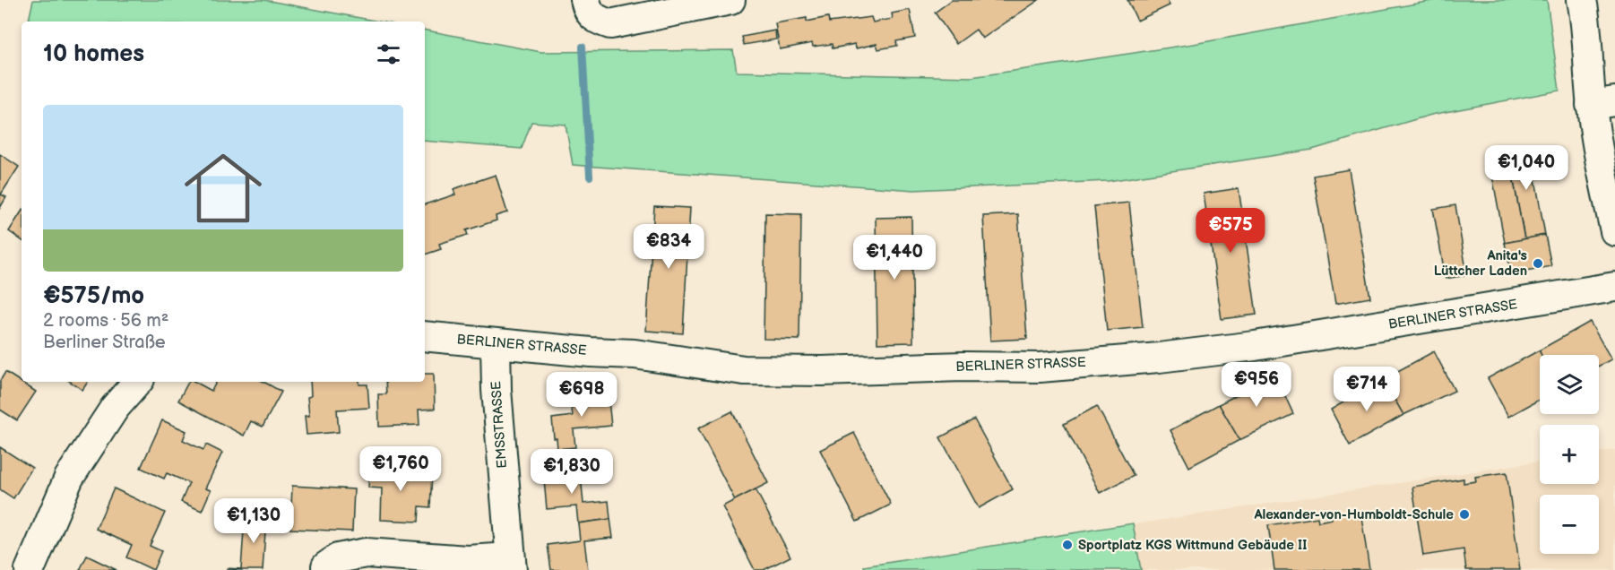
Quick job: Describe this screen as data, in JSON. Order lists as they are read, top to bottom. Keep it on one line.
{"streets":{"street":["BERLINER STRASSE","EMSSTRASSE"]},"crossings":[["BERLINER STRASSE","EMSSTRASSE"]],"places":["Anita's Lüttcher Laden","Alexander-von-Humboldt-Schule","Sportplatz KGS Wittmund Gebäude II"],"page":{"heading":"10 homes","list":[{"name":"€575/mo","note":"2 rooms · 56 m² · Berliner Straße"}],"price":["€1,040","€575","€834","€1,440","€956","€714","€698","€1,760","€1,830","€1,130"],"map_buttons":["+","−"]}}
